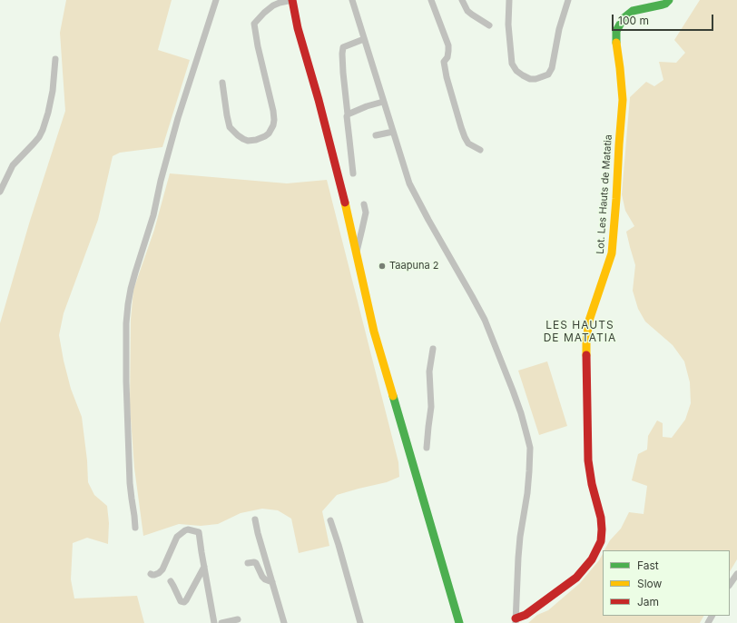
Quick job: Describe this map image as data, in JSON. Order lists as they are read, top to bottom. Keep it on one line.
{"streets":{"street":["Lot. Les Hauts de Matatia"]},"districts":["LES HAUTS DE MATATIA"],"places":["Taapuna 2"],"legend":["Fast","Slow","Jam"],"scale_bar":"100 m"}
